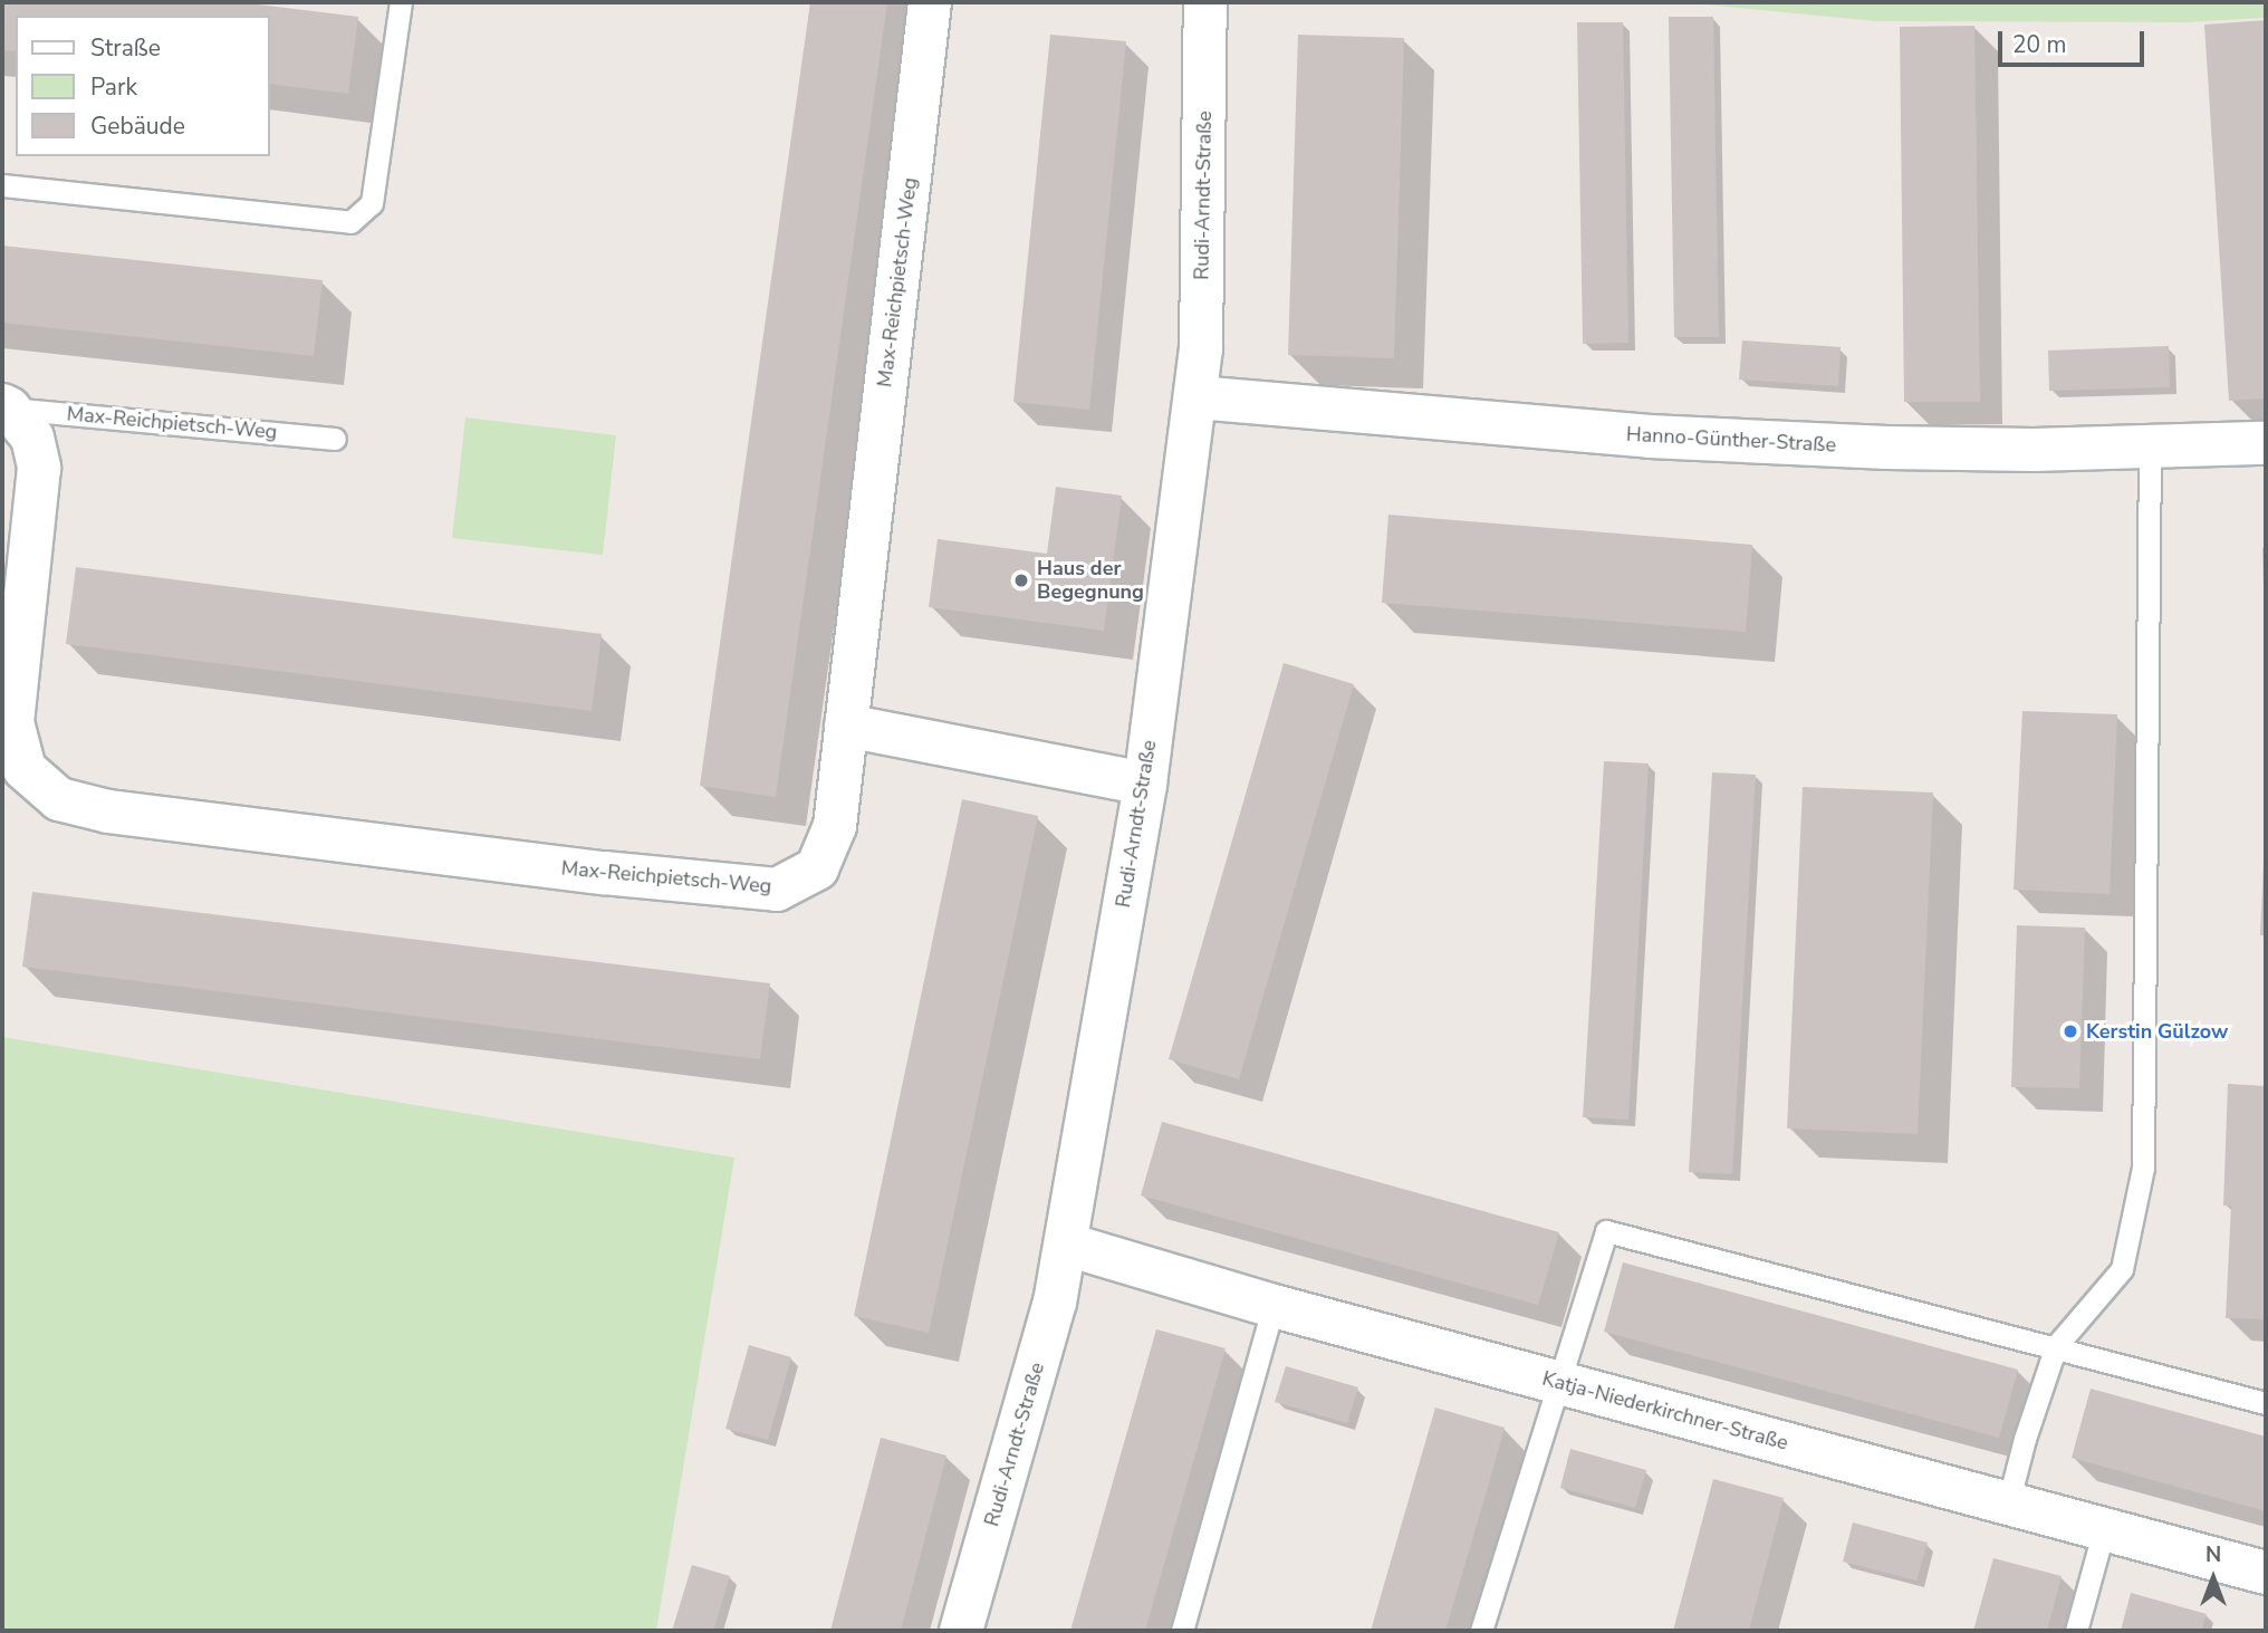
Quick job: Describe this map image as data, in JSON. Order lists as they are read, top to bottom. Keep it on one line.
{"streets":{"street":["Rudi-Arndt-Straße","Max-Reichpietsch-Weg","Hanno-Günther-Straße","Katja-Niederkirchner-Straße"]},"crossings":[["Rudi-Arndt-Straße","Hanno-Günther-Straße"],["Rudi-Arndt-Straße","Katja-Niederkirchner-Straße"]],"places":["Haus der Begegnung","Kerstin Gülzow"],"legend":["Straße","Park","Gebäude"],"scale_bar":"20 m","north":"top"}
